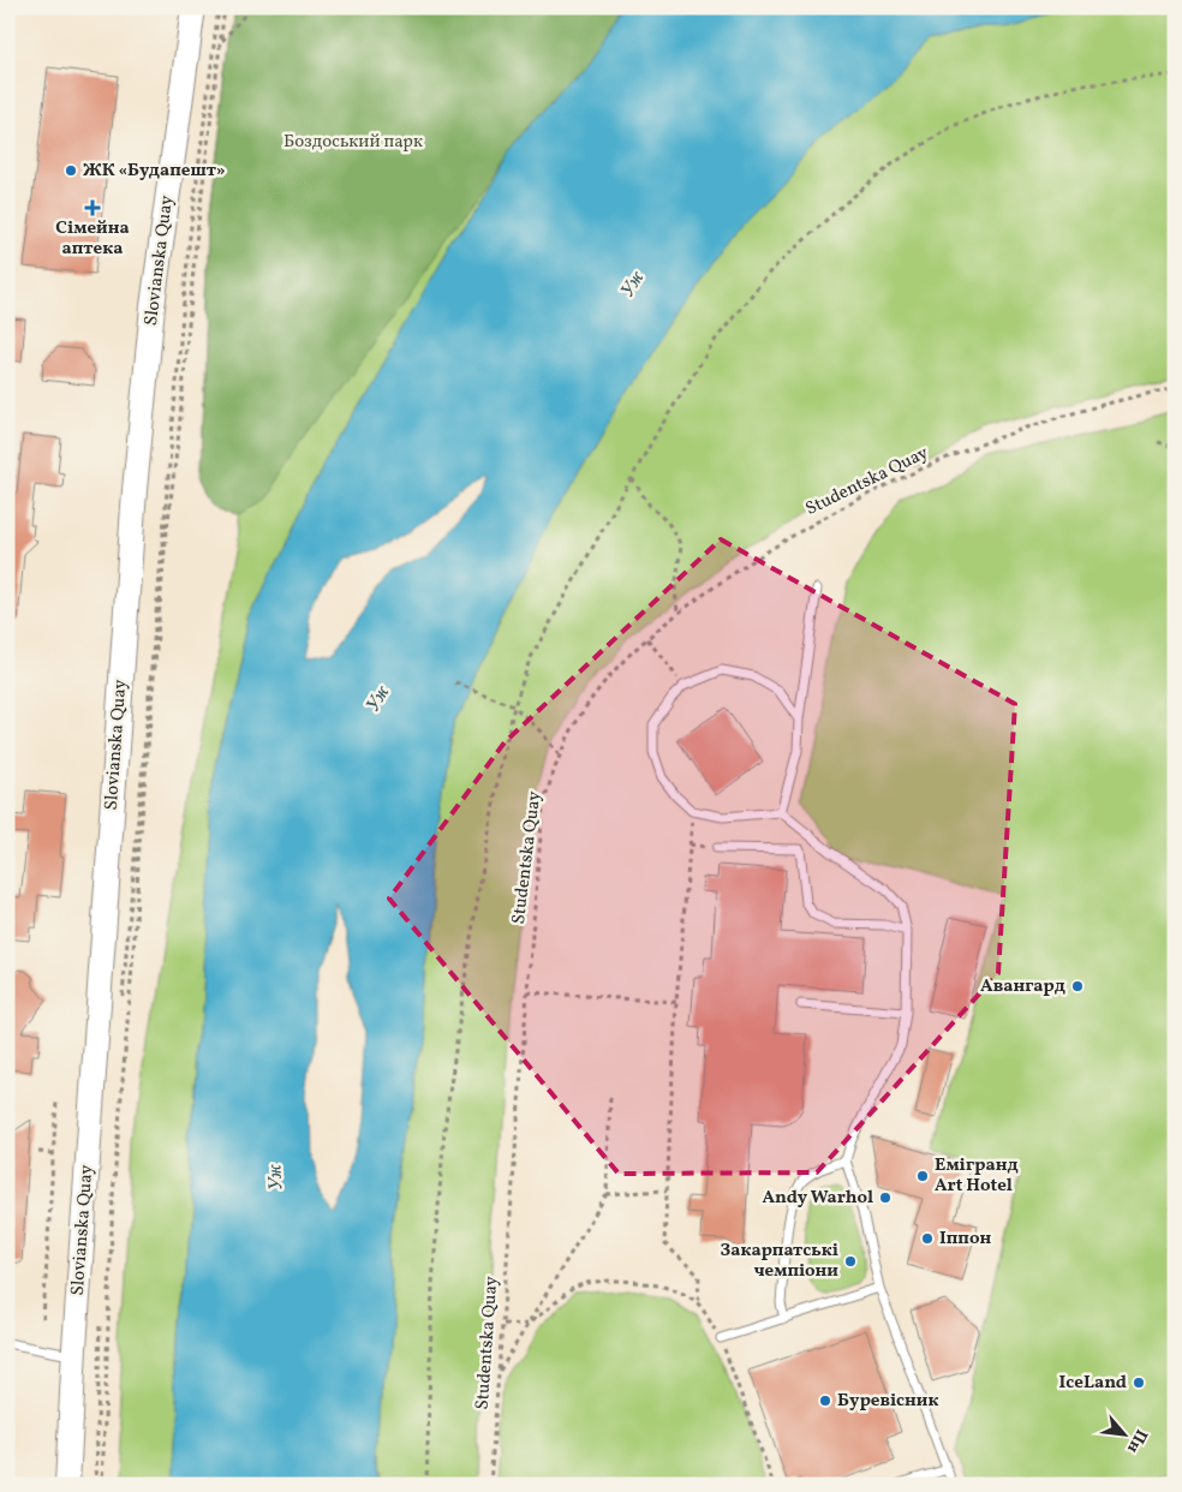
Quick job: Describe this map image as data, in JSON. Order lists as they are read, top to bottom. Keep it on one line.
{"streets":{"street":["Slovianska Quay"],"path":["Studentska Quay"]},"water":["Уж"],"parks":["Боздоський парк"],"places":{"other":["ЖК «Будапешт»","Авангард","Емігранд Art Hotel","Andy Warhol","Іппон","Закарпатські чемпіони","IceLand","Буревісник"],"health":["Сімейна аптека"]},"north":"bottom right"}
